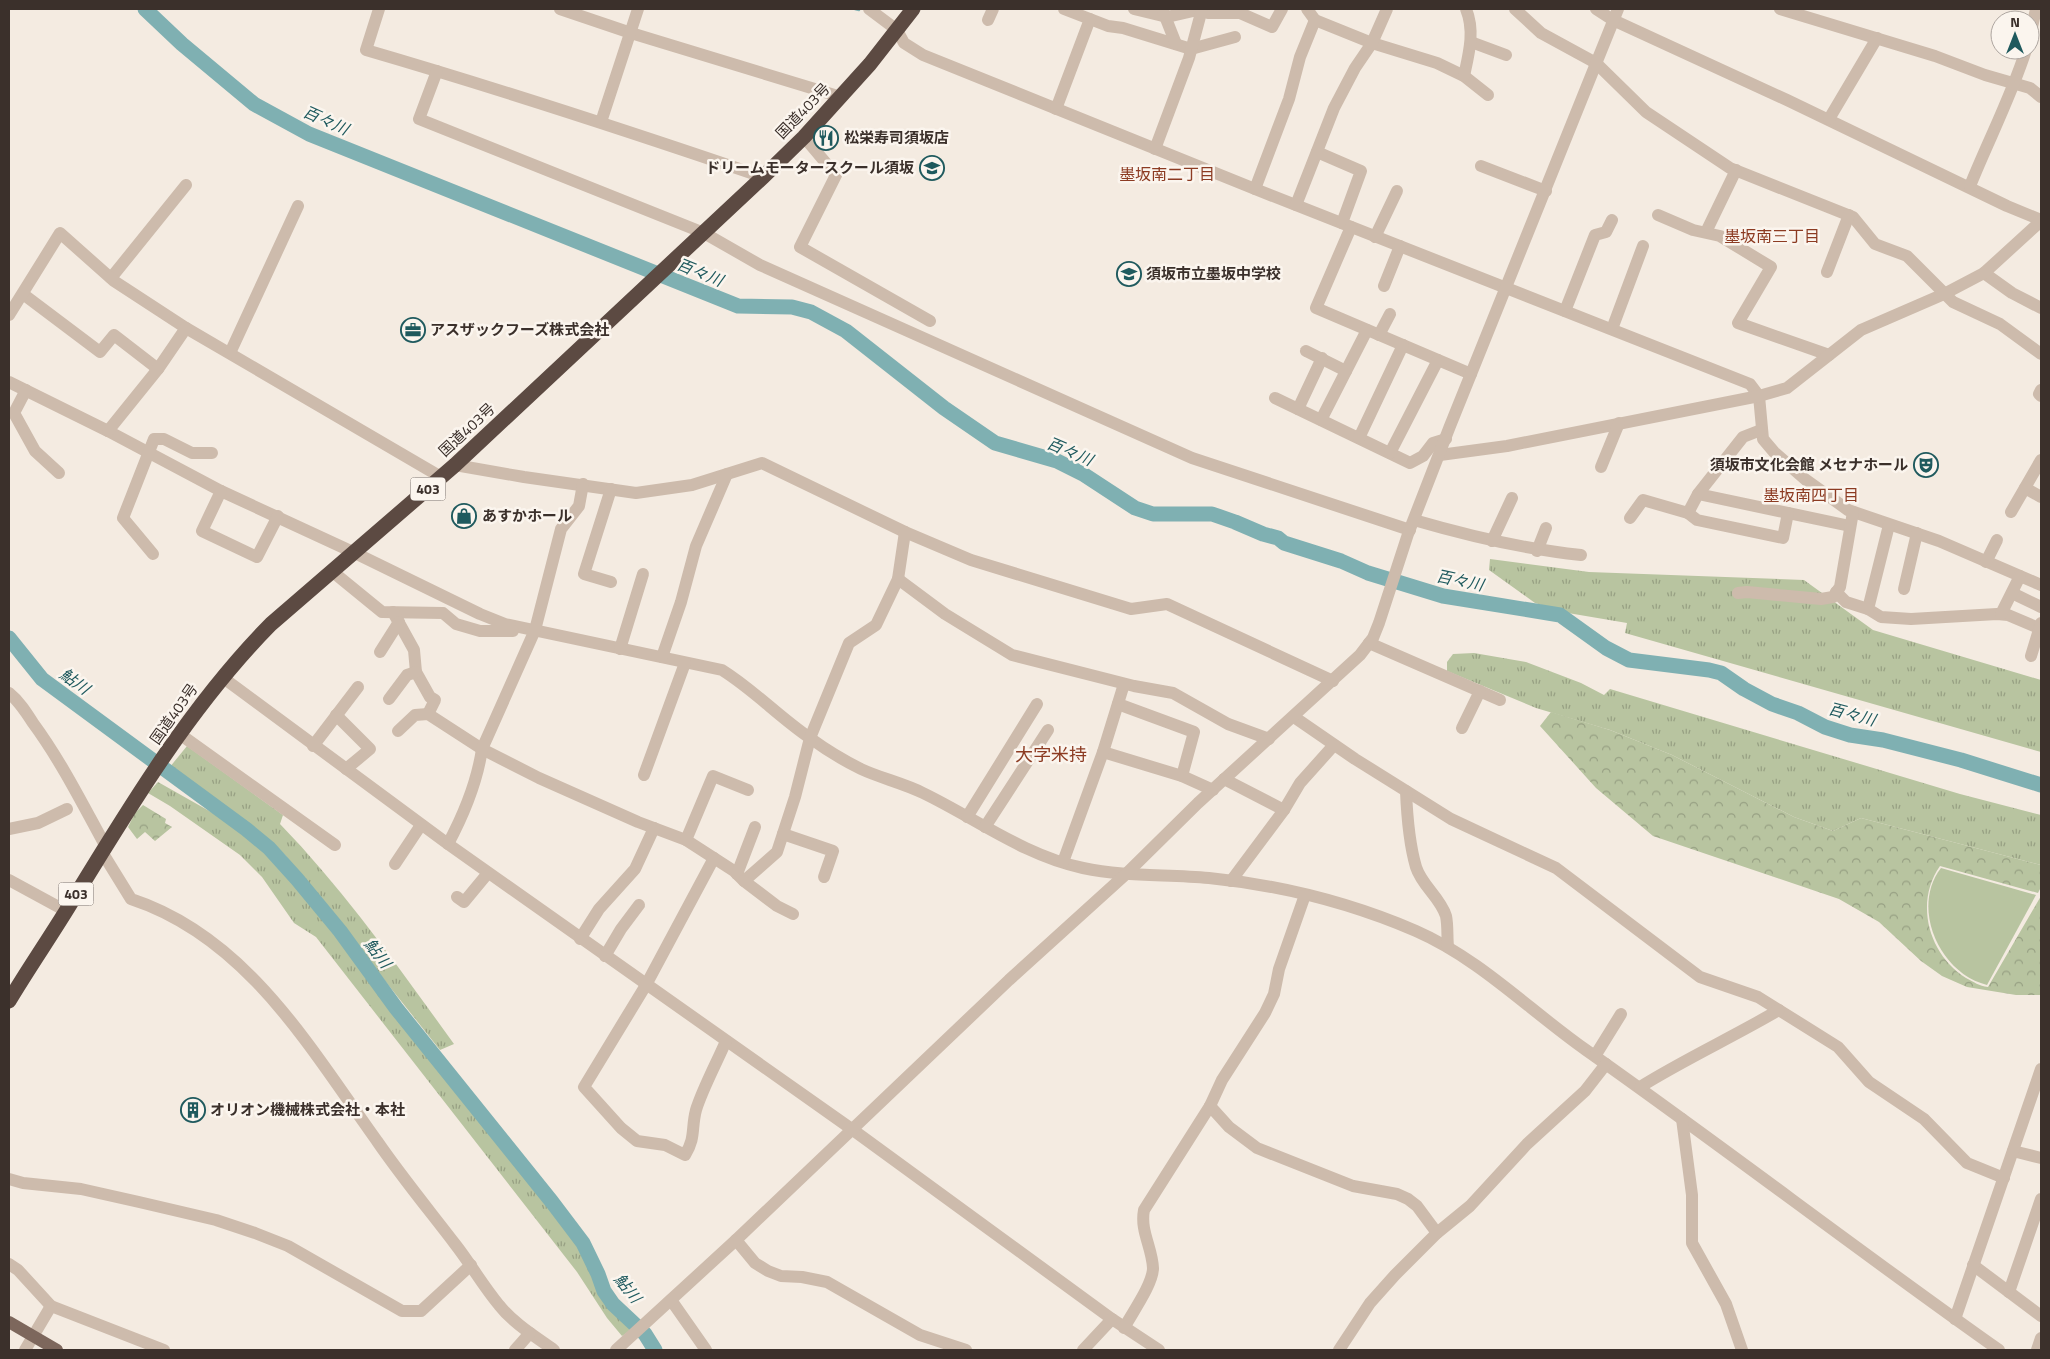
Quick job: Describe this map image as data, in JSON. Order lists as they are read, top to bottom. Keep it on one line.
{"streets":{"highway":["国道403号","403"]},"districts":["墨坂南二丁目","墨坂南三丁目","墨坂南四丁目","大字米持"],"water":["百々川","鮎川"],"places":{"restaurant":["松栄寿司須坂店"],"school or university":["ドリームモータースクール須坂","須坂市立墨坂中学校"],"office":["アスザックフーズ株式会社"],"theatre":["須坂市文化会館 メセナホール"],"shop":["あすかホール"],"building":["オリオン機械株式会社・本社"]},"north":"top"}
